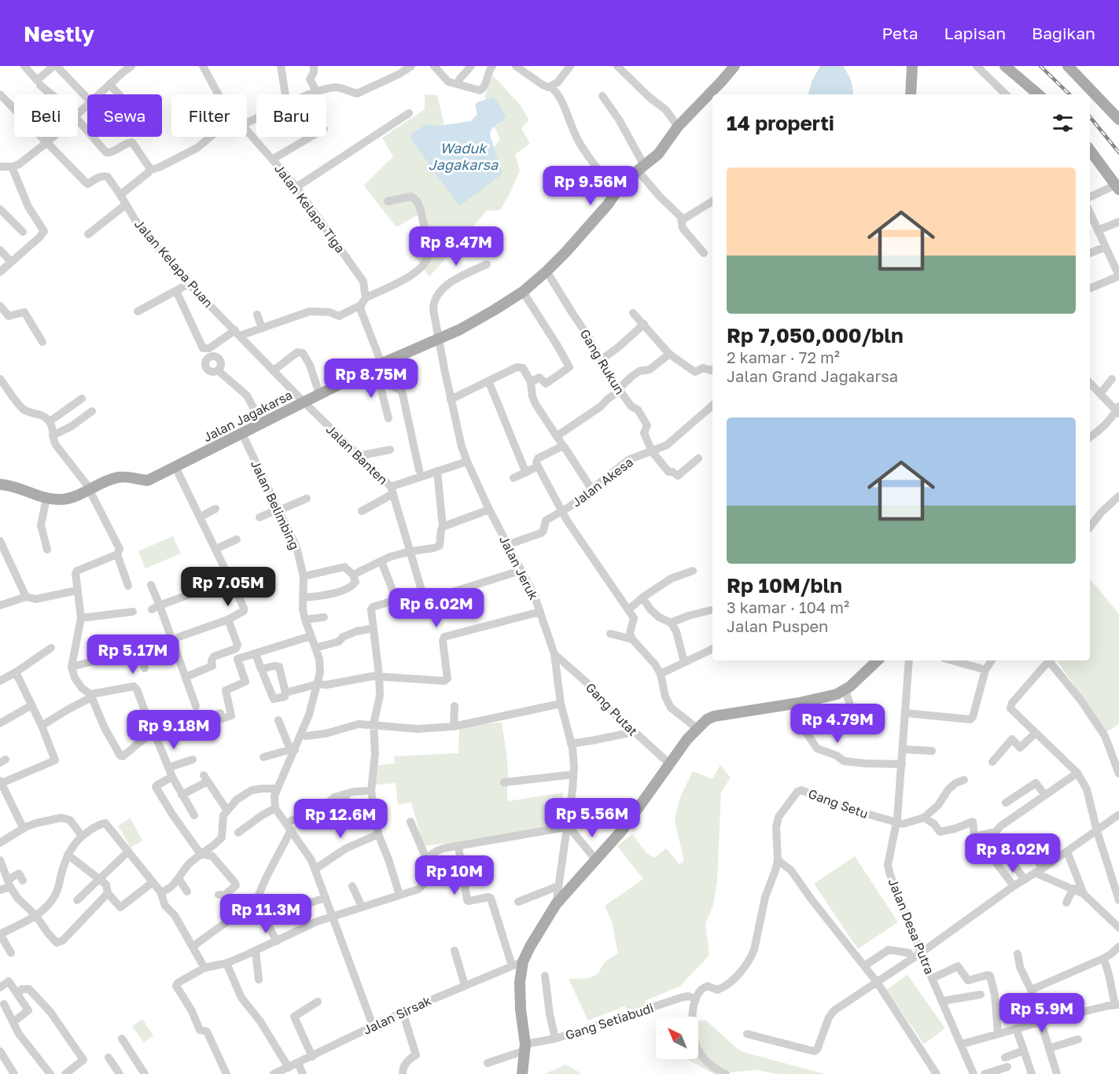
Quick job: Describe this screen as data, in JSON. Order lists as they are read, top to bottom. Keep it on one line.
{"streets":{"main road":["Jalan Jagakarsa"],"street":["Jalan Kelapa Tiga","Jalan Kelapa Puan","Gang Rukun","Jalan Banten","Jalan Akesa","Jalan Belimbing","Jalan Jeruk","Gang Putat","Gang Setu","Jalan Desa Putra","Jalan Sirsak","Gang Setiabudi"]},"crossings":[["Jalan Kelapa Tiga","Jalan Jagakarsa"],["Jalan Kelapa Puan","Jalan Jagakarsa"],["Jalan Kelapa Puan","Jalan Banten"],["Gang Rukun","Jalan Jagakarsa"],["Gang Rukun","Jalan Akesa"],["Jalan Jagakarsa","Jalan Banten"],["Jalan Jagakarsa","Jalan Belimbing"],["Jalan Jagakarsa","Jalan Jeruk"],["Jalan Jeruk","Gang Putat"],["Gang Setu","Jalan Desa Putra"]],"water":["Waduk Jagakarsa"],"north":"top left","page":{"header":"Nestly","nav":["Peta","Lapisan","Bagikan"],"chip":["Beli","Sewa","Filter","Baru"],"heading":"14 properti","list":[{"name":"Rp 7,050,000/bln","note":"2 kamar · 72 m² · Jalan Grand Jagakarsa"},{"name":"Rp 10M/bln","note":"3 kamar · 104 m² · Jalan Puspen"}],"price":["Rp 9.56M","Rp 8.47M","Rp 8.75M","Rp 7.05M","Rp 6.02M","Rp 5.17M","Rp 4.79M","Rp 9.18M","Rp 5.56M","Rp 12.6M","Rp 8.02M","Rp 10M","Rp 11.3M","Rp 5.9M"]}}
